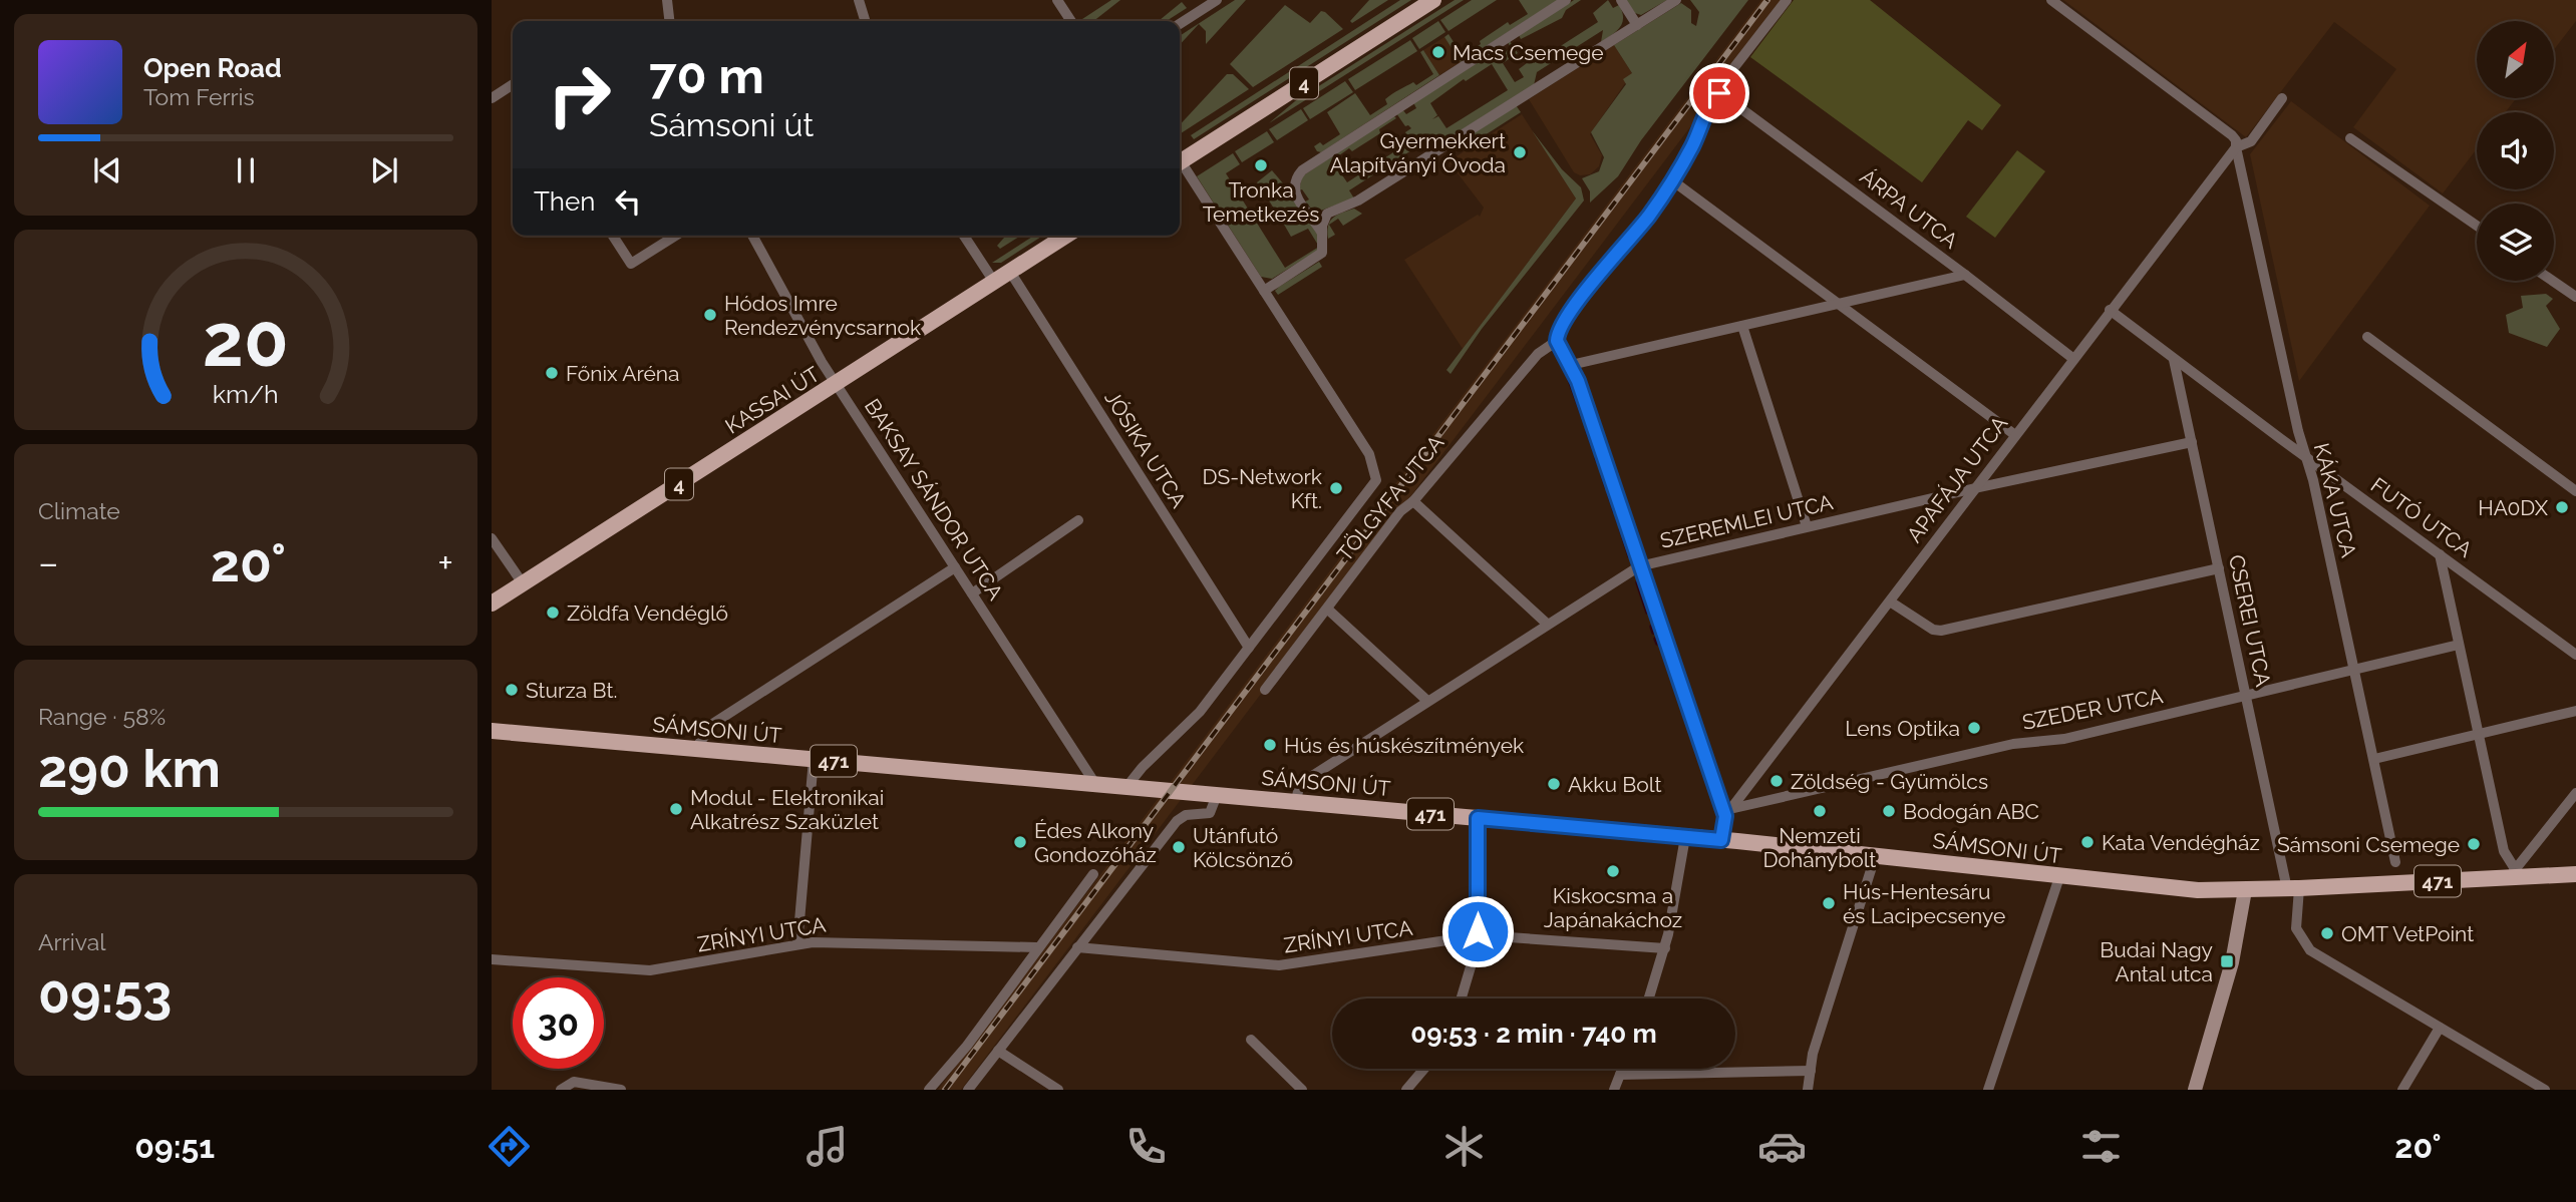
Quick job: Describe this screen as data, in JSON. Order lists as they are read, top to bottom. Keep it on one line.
{"streets":{"main road":["4","KASSAI ÚT","SÁMSONI ÚT","471"],"street":["ÁRPA UTCA","JÓSIKA UTCA","APAFÁJA UTCA","TÖLGYFA UTCA","BAKSAY SÁNDOR UTCA","KÁKA UTCA","FUTÓ UTCA","SZEREMLEI UTCA","CSEREI UTCA","SZEDER UTCA","ZRÍNYI UTCA"]},"crossings":[["ÁRPA UTCA","APAFÁJA UTCA"],["ÁRPA UTCA","TÖLGYFA UTCA"],["KASSAI ÚT","JÓSIKA UTCA"],["KASSAI ÚT","BAKSAY SÁNDOR UTCA"],["APAFÁJA UTCA","KÁKA UTCA"],["APAFÁJA UTCA","FUTÓ UTCA"],["APAFÁJA UTCA","SZEREMLEI UTCA"],["APAFÁJA UTCA","SZEDER UTCA"],["BAKSAY SÁNDOR UTCA","SÁMSONI ÚT"],["KÁKA UTCA","FUTÓ UTCA"],["KÁKA UTCA","SZEDER UTCA"],["FUTÓ UTCA","CSEREI UTCA"],["SZEREMLEI UTCA","CSEREI UTCA"],["SZEREMLEI UTCA","SÁMSONI ÚT"],["CSEREI UTCA","SZEDER UTCA"],["CSEREI UTCA","SÁMSONI ÚT"]],"places":{"other":["Macs Csemege","Gyermekkert Alapítványi Óvoda","Tronka Temetkezés","Hódos Imre Rendezvénycsarnok","Főnix Aréna","DS-Network Kft.","HA0DX","Zöldfa Vendéglő","Sturza Bt.","Lens Optika","Hús és húskészítmények","Zöldség - Gyümölcs","Akku Bolt","Modul - Elektronikai Alkatrész Szaküzlet","Nemzeti Dohánybolt","Bodogán ABC","Édes Alkony Gondozóház","Kata Vendégház","Sámsoni Csemege","Utánfutó Kölcsönző","Kiskocsma a Japánakáchoz","Hús-Hentesáru és Lacipecsenye","OMT VetPoint"],"transit":["Budai Nagy Antal utca"]},"north":"top right","page":{"turn":["70 m","Sámsoni út"],"song":["Open Road","Tom Ferris"],"then":"Then","tile":["Climate",["Range · 58%","290 km"],["Arrival","09:53"]],"heat":["−","20°","+"],"limit":"30","trip":"09:53 · 2 min · 740 m","tabs":["09:51","20°"],"gauge":["20","km/h"]}}
